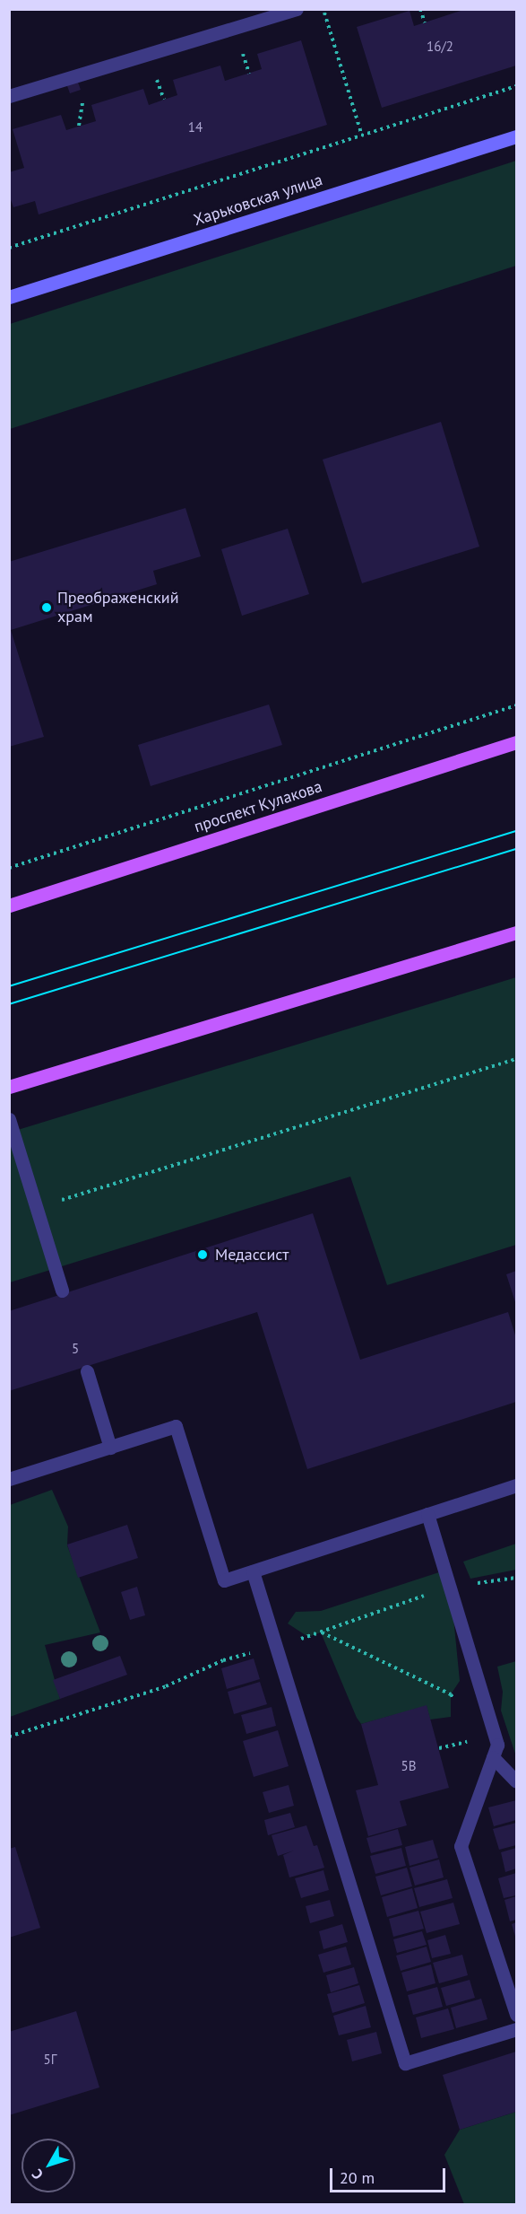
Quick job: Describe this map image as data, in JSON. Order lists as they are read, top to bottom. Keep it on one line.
{"streets":{"main road":["проспект Кулакова"],"street":["Харьковская улица"]},"places":["Преображенский храм","Медассист"],"house_numbers":["16/2","14","5","5В","5Г"],"scale_bar":"20 m","north":"bottom left"}
